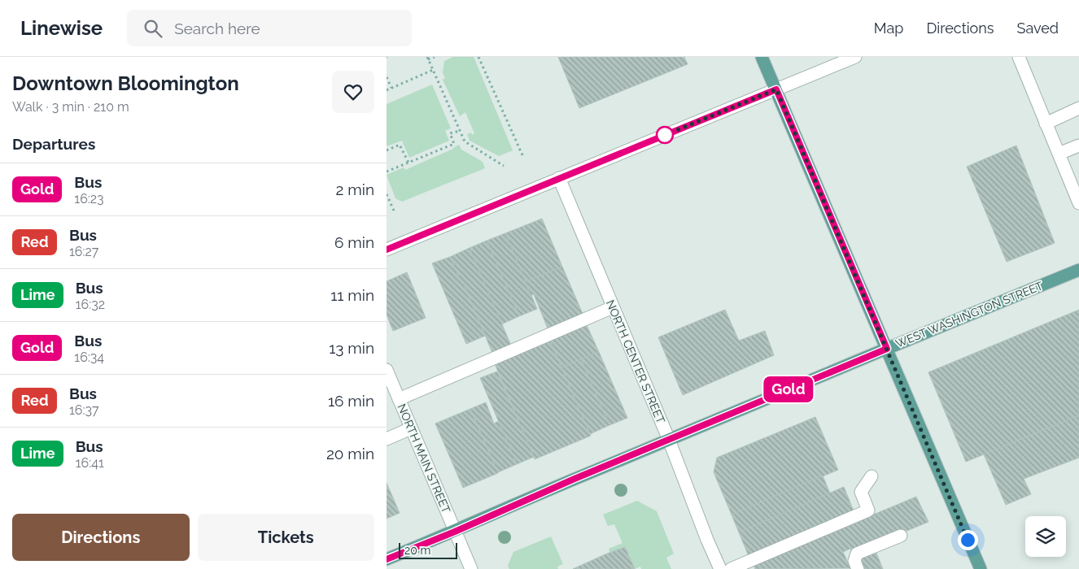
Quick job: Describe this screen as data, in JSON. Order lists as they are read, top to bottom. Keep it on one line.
{"streets":{"main road":["WEST WASHINGTON STREET"],"street":["NORTH CENTER STREET","NORTH MAIN STREET"]},"crossings":[["WEST WASHINGTON STREET","NORTH CENTER STREET"],["WEST WASHINGTON STREET","NORTH MAIN STREET"]],"lines":["bus line Gold"],"scale_bar":"20 m","page":{"header":"Linewise","search":"Search here","nav":["Map","Directions","Saved"],"heading":[["Downtown Bloomington","Walk · 3 min · 210 m"],"Departures"],"on_map":"Gold","list":[{"mark":"Gold","name":"Bus","note":"16:23","value":"2 min"},{"mark":"Red","name":"Bus","note":"16:27","value":"6 min"},{"mark":"Lime","name":"Bus","note":"16:32","value":"11 min"},{"mark":"Gold","name":"Bus","note":"16:34","value":"13 min"},{"mark":"Red","name":"Bus","note":"16:37","value":"16 min"},{"mark":"Lime","name":"Bus","note":"16:41","value":"20 min"}],"buttons":["Directions","Tickets"],"scale":"20 m"}}
